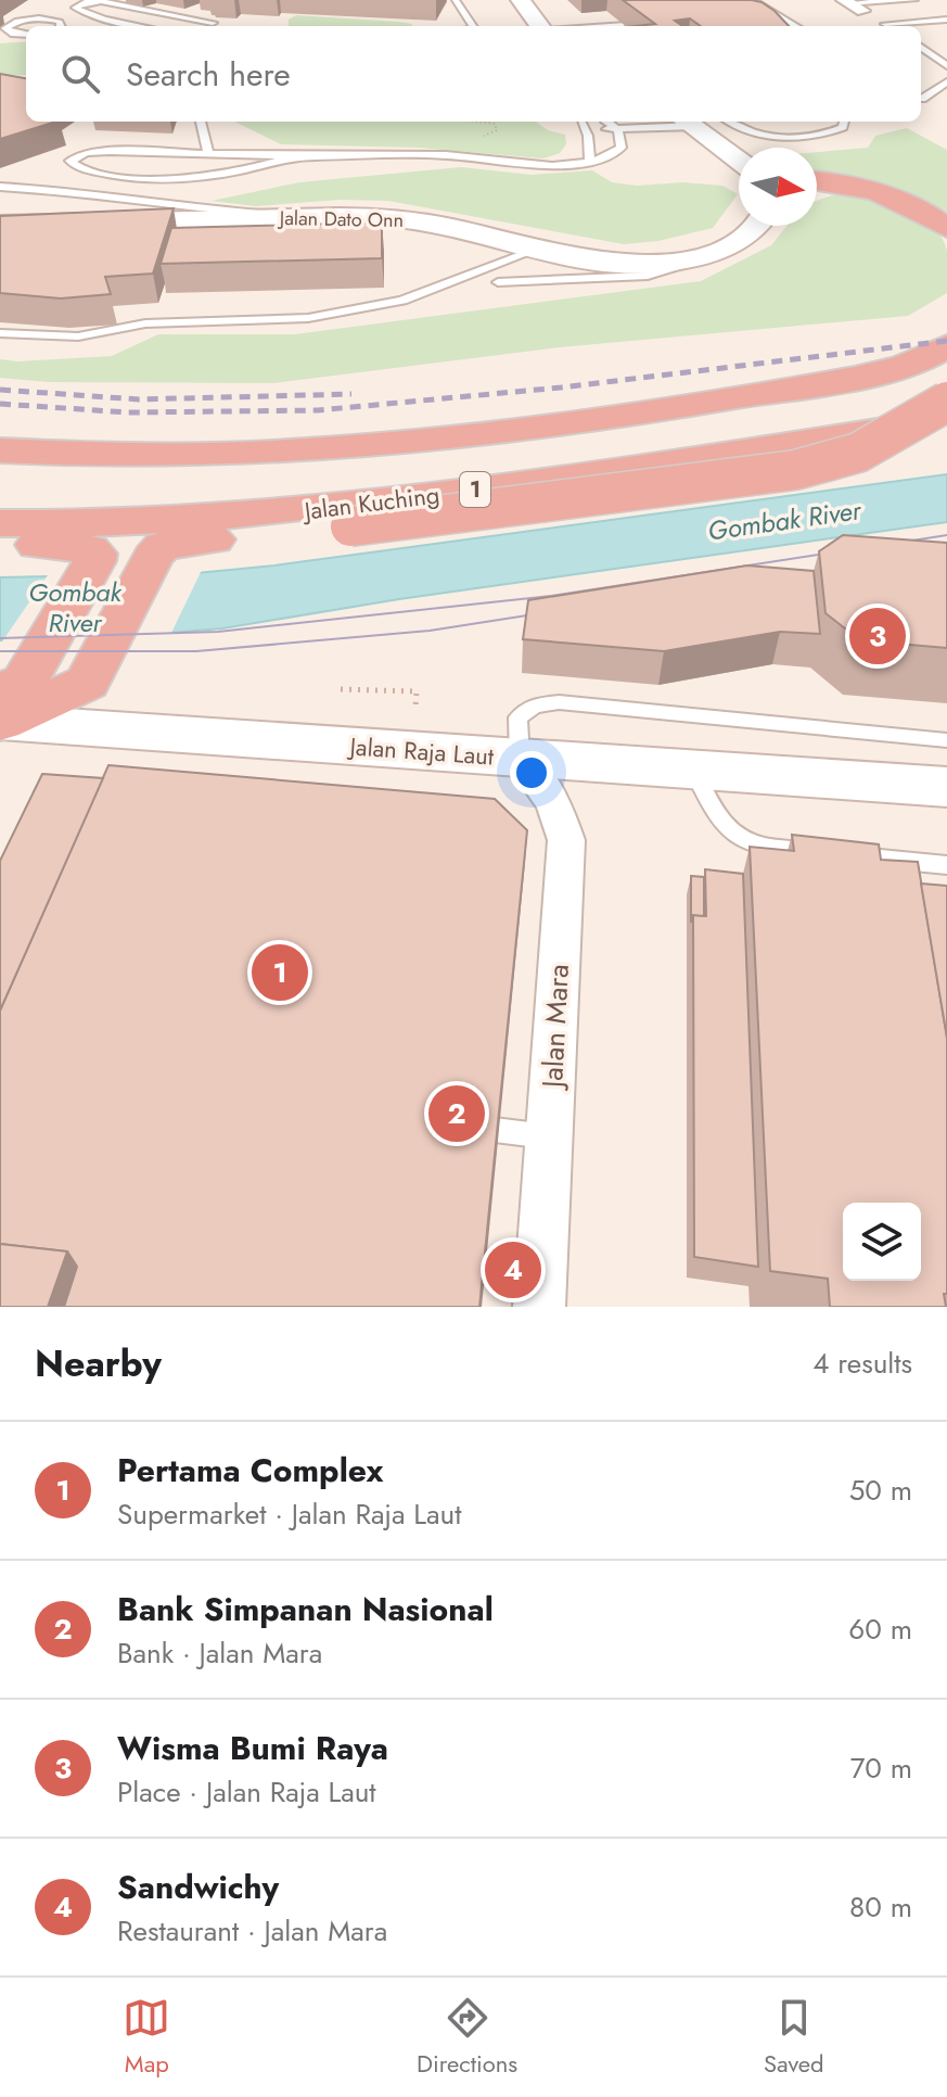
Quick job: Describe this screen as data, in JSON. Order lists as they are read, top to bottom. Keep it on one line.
{"streets":{"highway":["1","Jalan Kuching"],"street":["Jalan Dato Onn","Jalan Raja Laut","Jalan Mara"]},"crossings":[["Jalan Raja Laut","Jalan Mara"]],"water":["Gombak River"],"north":"right","page":{"search":"Search here","pins":["3","1","2","4"],"heading":["Nearby","4 results"],"list":[{"mark":"1","name":"Pertama Complex","note":"Supermarket · Jalan Raja Laut","value":"50 m"},{"mark":"2","name":"Bank Simpanan Nasional","note":"Bank · Jalan Mara","value":"60 m"},{"mark":"3","name":"Wisma Bumi Raya","note":"Place · Jalan Raja Laut","value":"70 m"},{"mark":"4","name":"Sandwichy","note":"Restaurant · Jalan Mara","value":"80 m"}],"nav":["Map","Directions","Saved"]}}
